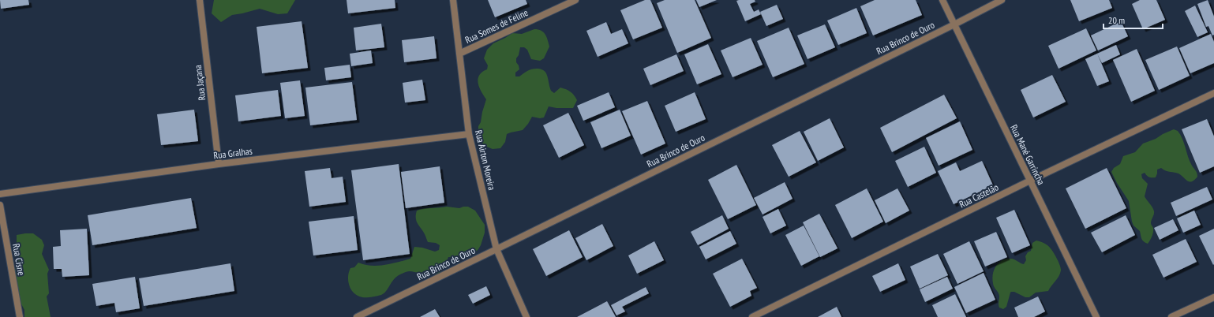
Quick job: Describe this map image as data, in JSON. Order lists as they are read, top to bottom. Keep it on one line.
{"streets":{"street":["Rua Somes de Feline","Rua Brinco de Ouro","Rua Jaçana","Rua Gralhas","Rua Mané Garrincha","Rua Airton Moreira","Rua Castelão","Rua Cisne"]},"crossings":[["Rua Somes de Feline","Rua Airton Moreira"],["Rua Brinco de Ouro","Rua Mané Garrincha"],["Rua Brinco de Ouro","Rua Airton Moreira"],["Rua Jaçana","Rua Gralhas"],["Rua Gralhas","Rua Airton Moreira"],["Rua Mané Garrincha","Rua Castelão"]],"scale_bar":"20 m"}
